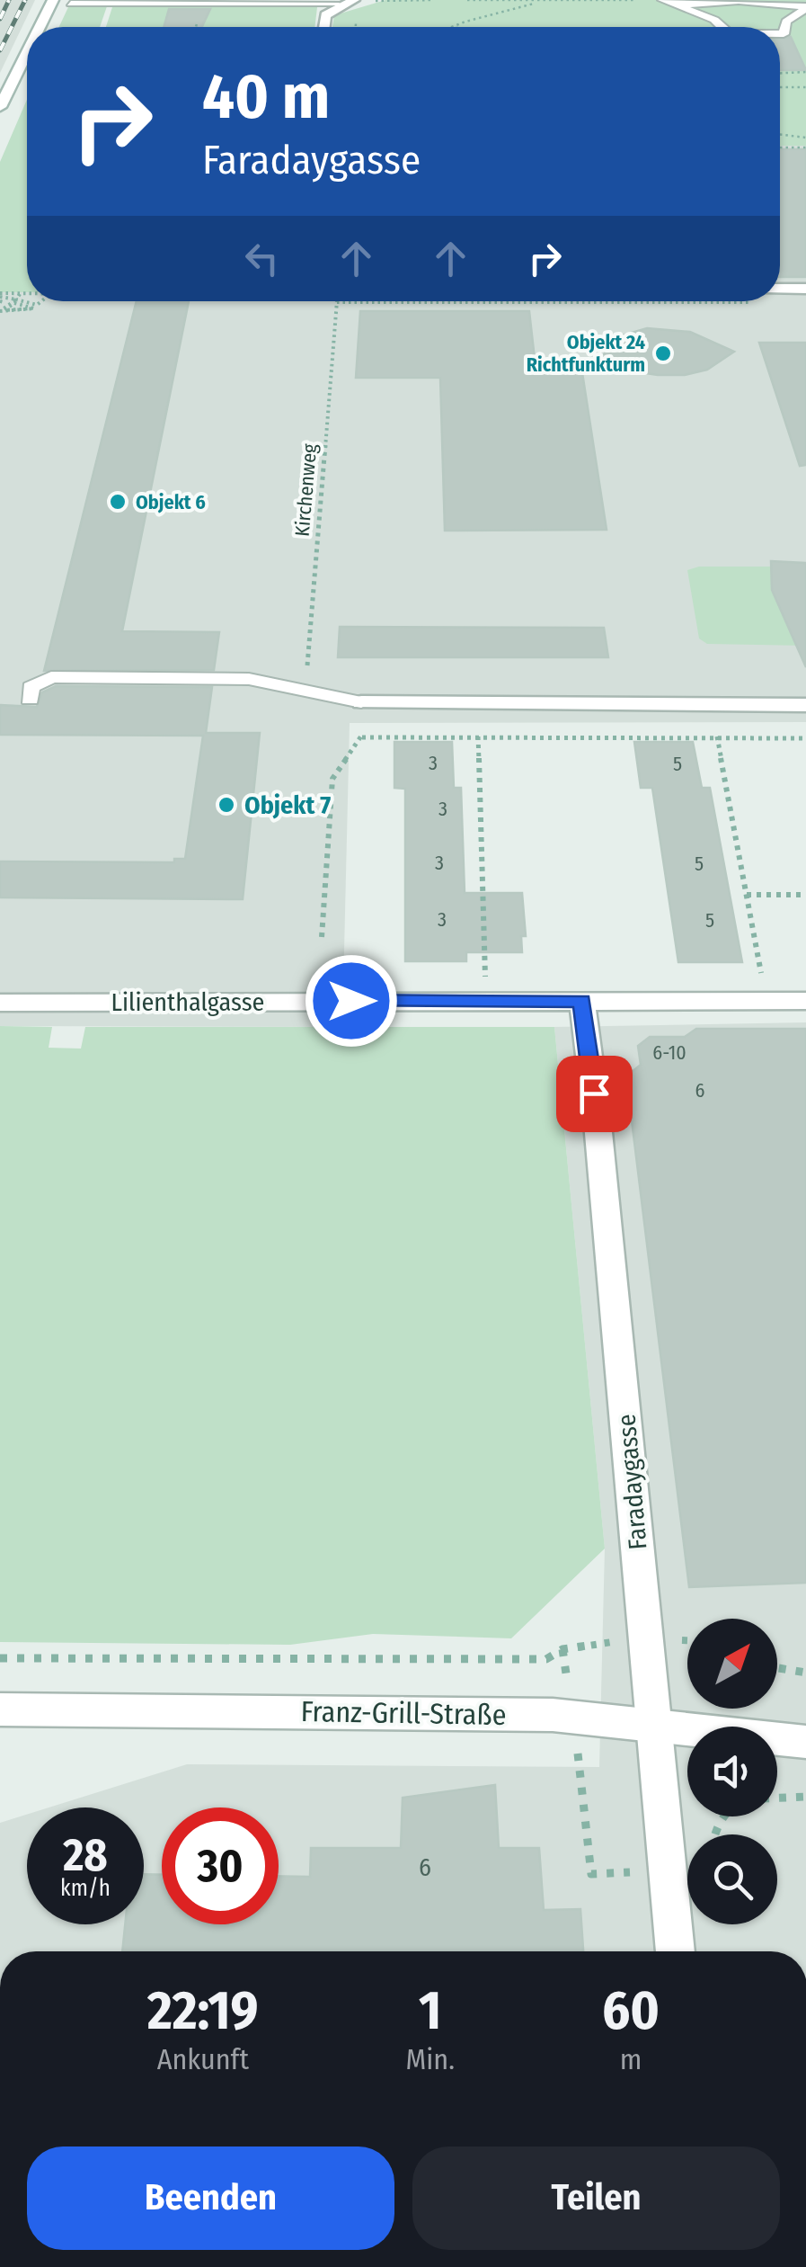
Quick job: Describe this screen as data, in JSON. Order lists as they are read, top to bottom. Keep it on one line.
{"streets":{"street":["Lilienthalgasse","Faradaygasse","Franz-Grill-Straße"],"path":["Kirchenweg"]},"crossings":[["Lilienthalgasse","Faradaygasse"],["Faradaygasse","Franz-Grill-Straße"]],"places":["Objekt 24 Richtfunkturm","Objekt 6","Objekt 7"],"house_numbers":["3","5","3","3","5","3","5","6-10","6","6"],"north":"top right","page":{"turn":["40 m","Faradaygasse"],"speed":"28 km/h","limit":"30","eta":["22:19","Ankunft","1","Min.","60","m"],"buttons":["Beenden","Teilen"]}}
